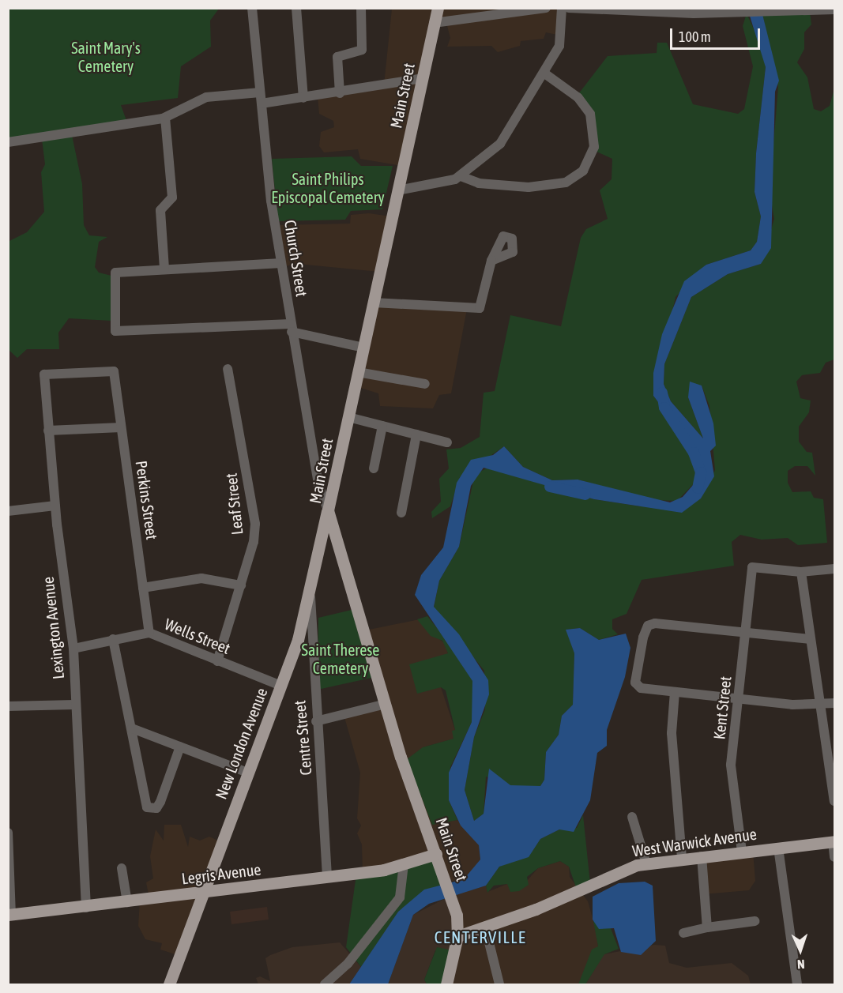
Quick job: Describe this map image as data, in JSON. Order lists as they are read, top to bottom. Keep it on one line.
{"streets":{"main road":["Main Street","New London Avenue","West Warwick Avenue","Legris Avenue"],"street":["Church Street","Perkins Street","Leaf Street","Lexington Avenue","Wells Street","Kent Street","Centre Street"]},"crossings":[["Main Street","Church Street"],["Main Street","New London Avenue"],["Main Street","West Warwick Avenue"],["Main Street","Legris Avenue"],["Church Street","New London Avenue"],["Perkins Street","Lexington Avenue"],["Perkins Street","Wells Street"],["Leaf Street","Wells Street"],["Lexington Avenue","Wells Street"],["Lexington Avenue","Legris Avenue"],["Wells Street","New London Avenue"],["Kent Street","West Warwick Avenue"],["Centre Street","New London Avenue"],["Centre Street","Legris Avenue"],["New London Avenue","Legris Avenue"]],"districts":["CENTERVILLE"],"parks":["Saint Mary's Cemetery","Saint Philips Episcopal Cemetery","Saint Therese Cemetery"],"scale_bar":"100 m","north":"bottom"}
